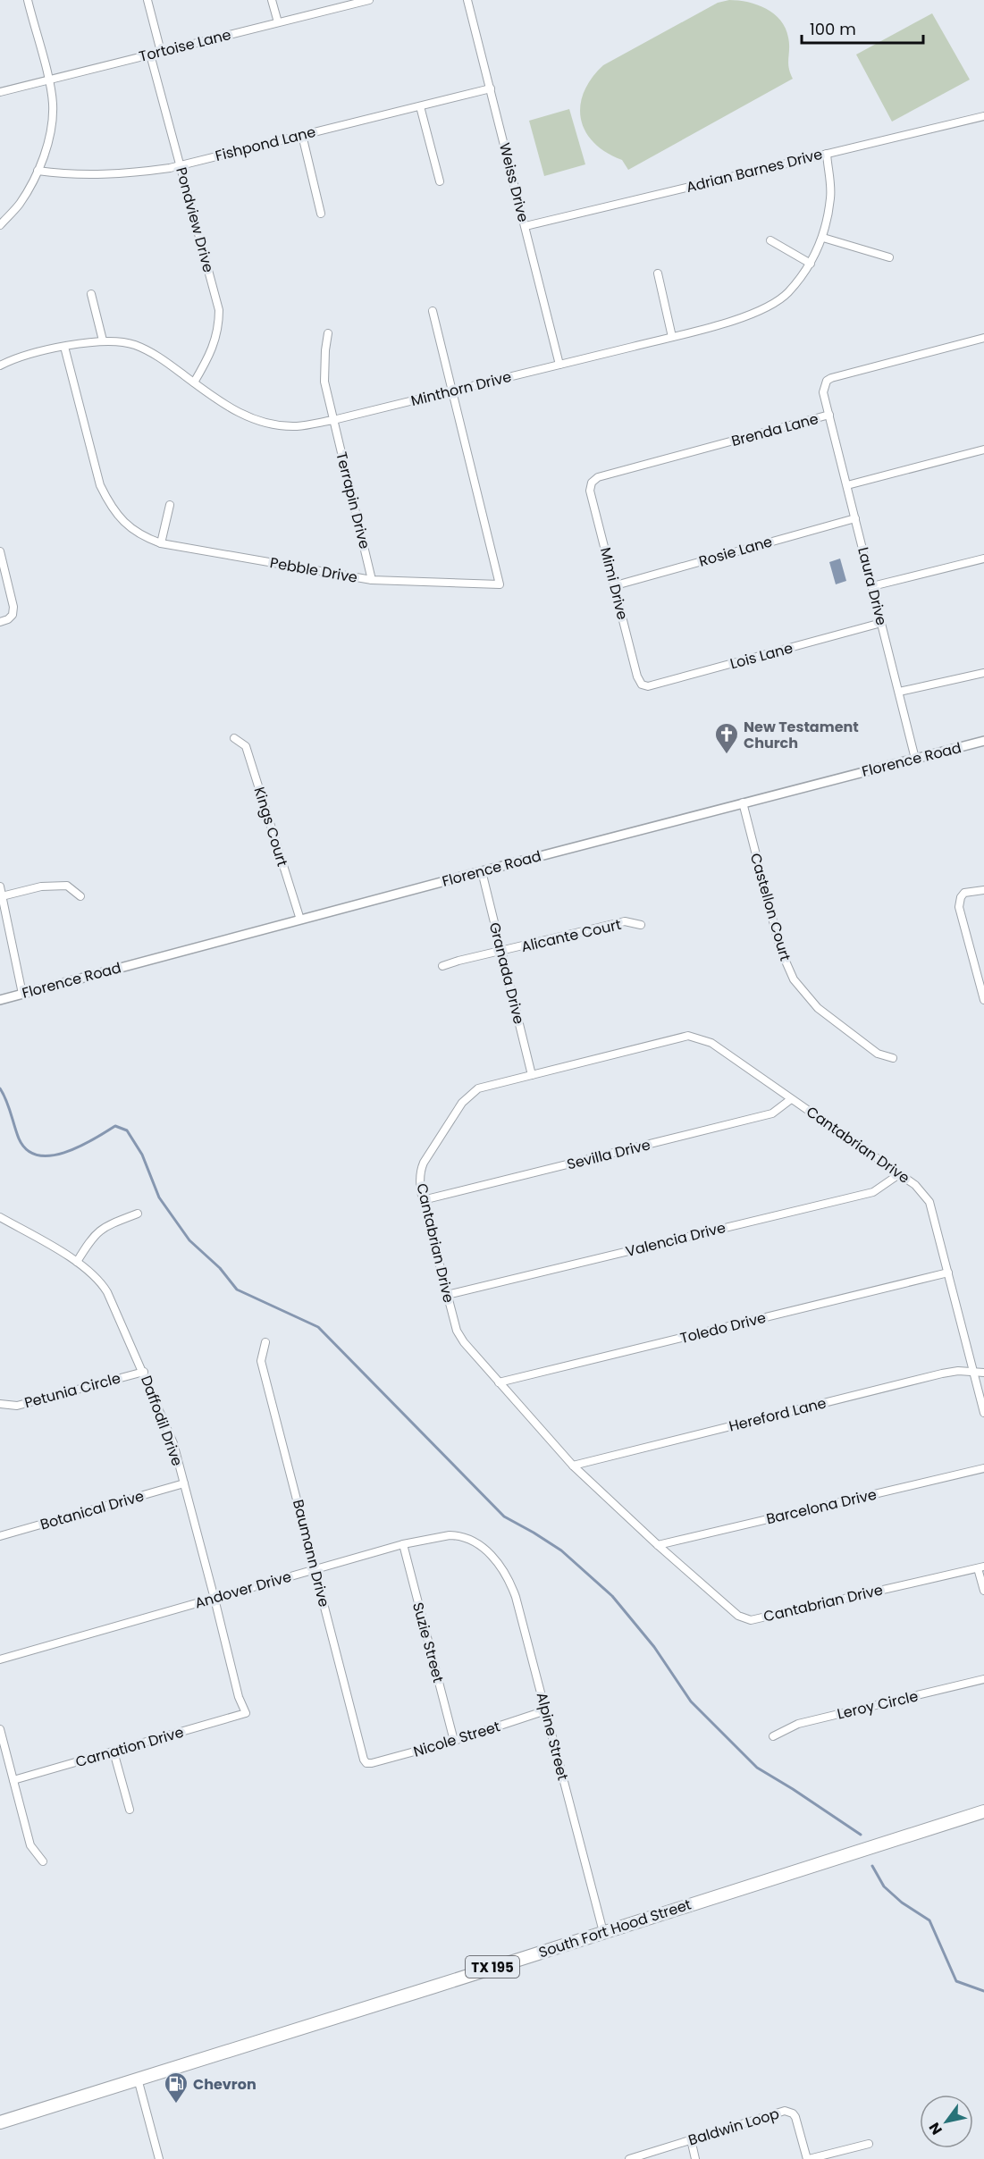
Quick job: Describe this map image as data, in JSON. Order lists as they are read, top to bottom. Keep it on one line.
{"streets":{"highway":["South Fort Hood Street","TX 195"],"street":["Tortoise Lane","Fishpond Lane","Adrian Barnes Drive","Weiss Drive","Pondview Drive","Minthorn Drive","Brenda Lane","Terrapin Drive","Rosie Lane","Pebble Drive","Mimi Drive","Laura Drive","Lois Lane","Florence Road","Kings Court","Castellon Court","Alicante Court","Granada Drive","Cantabrian Drive","Sevilla Drive","Valencia Drive","Toledo Drive","Petunia Circle","Hereford Lane","Daffodil Drive","Barcelona Drive","Botanical Drive","Baumann Drive","Andover Drive","Suzie Street","Leroy Circle","Alpine Street","Nicole Street","Carnation Drive","Baldwin Loop"]},"crossings":[["Tortoise Lane","Pondview Drive"],["Fishpond Lane","Weiss Drive"],["Fishpond Lane","Pondview Drive"],["Adrian Barnes Drive","Weiss Drive"],["Adrian Barnes Drive","Minthorn Drive"],["Weiss Drive","Minthorn Drive"],["Pondview Drive","Minthorn Drive"],["Minthorn Drive","Terrapin Drive"],["Minthorn Drive","Pebble Drive"],["Brenda Lane","Mimi Drive"],["Brenda Lane","Laura Drive"],["Terrapin Drive","Pebble Drive"],["Rosie Lane","Mimi Drive"],["Rosie Lane","Laura Drive"],["Mimi Drive","Lois Lane"],["Laura Drive","Lois Lane"],["Laura Drive","Florence Road"],["Florence Road","Kings Court"],["Florence Road","Castellon Court"],["Florence Road","Granada Drive"],["Alicante Court","Granada Drive"],["Granada Drive","Cantabrian Drive"],["Cantabrian Drive","Sevilla Drive"],["Cantabrian Drive","Valencia Drive"],["Cantabrian Drive","Toledo Drive"],["Cantabrian Drive","Hereford Lane"],["Cantabrian Drive","Barcelona Drive"],["Petunia Circle","Daffodil Drive"],["Daffodil Drive","Botanical Drive"],["Daffodil Drive","Andover Drive"],["Daffodil Drive","Carnation Drive"],["Baumann Drive","Andover Drive"],["Baumann Drive","Nicole Street"],["Andover Drive","Suzie Street"],["Andover Drive","Alpine Street"],["Suzie Street","Nicole Street"],["Alpine Street","Nicole Street"],["Alpine Street","South Fort Hood Street"]],"places":{"church":["New Testament Church"],"fuel station":["Chevron"]},"scale_bar":"100 m","north":"bottom left"}
